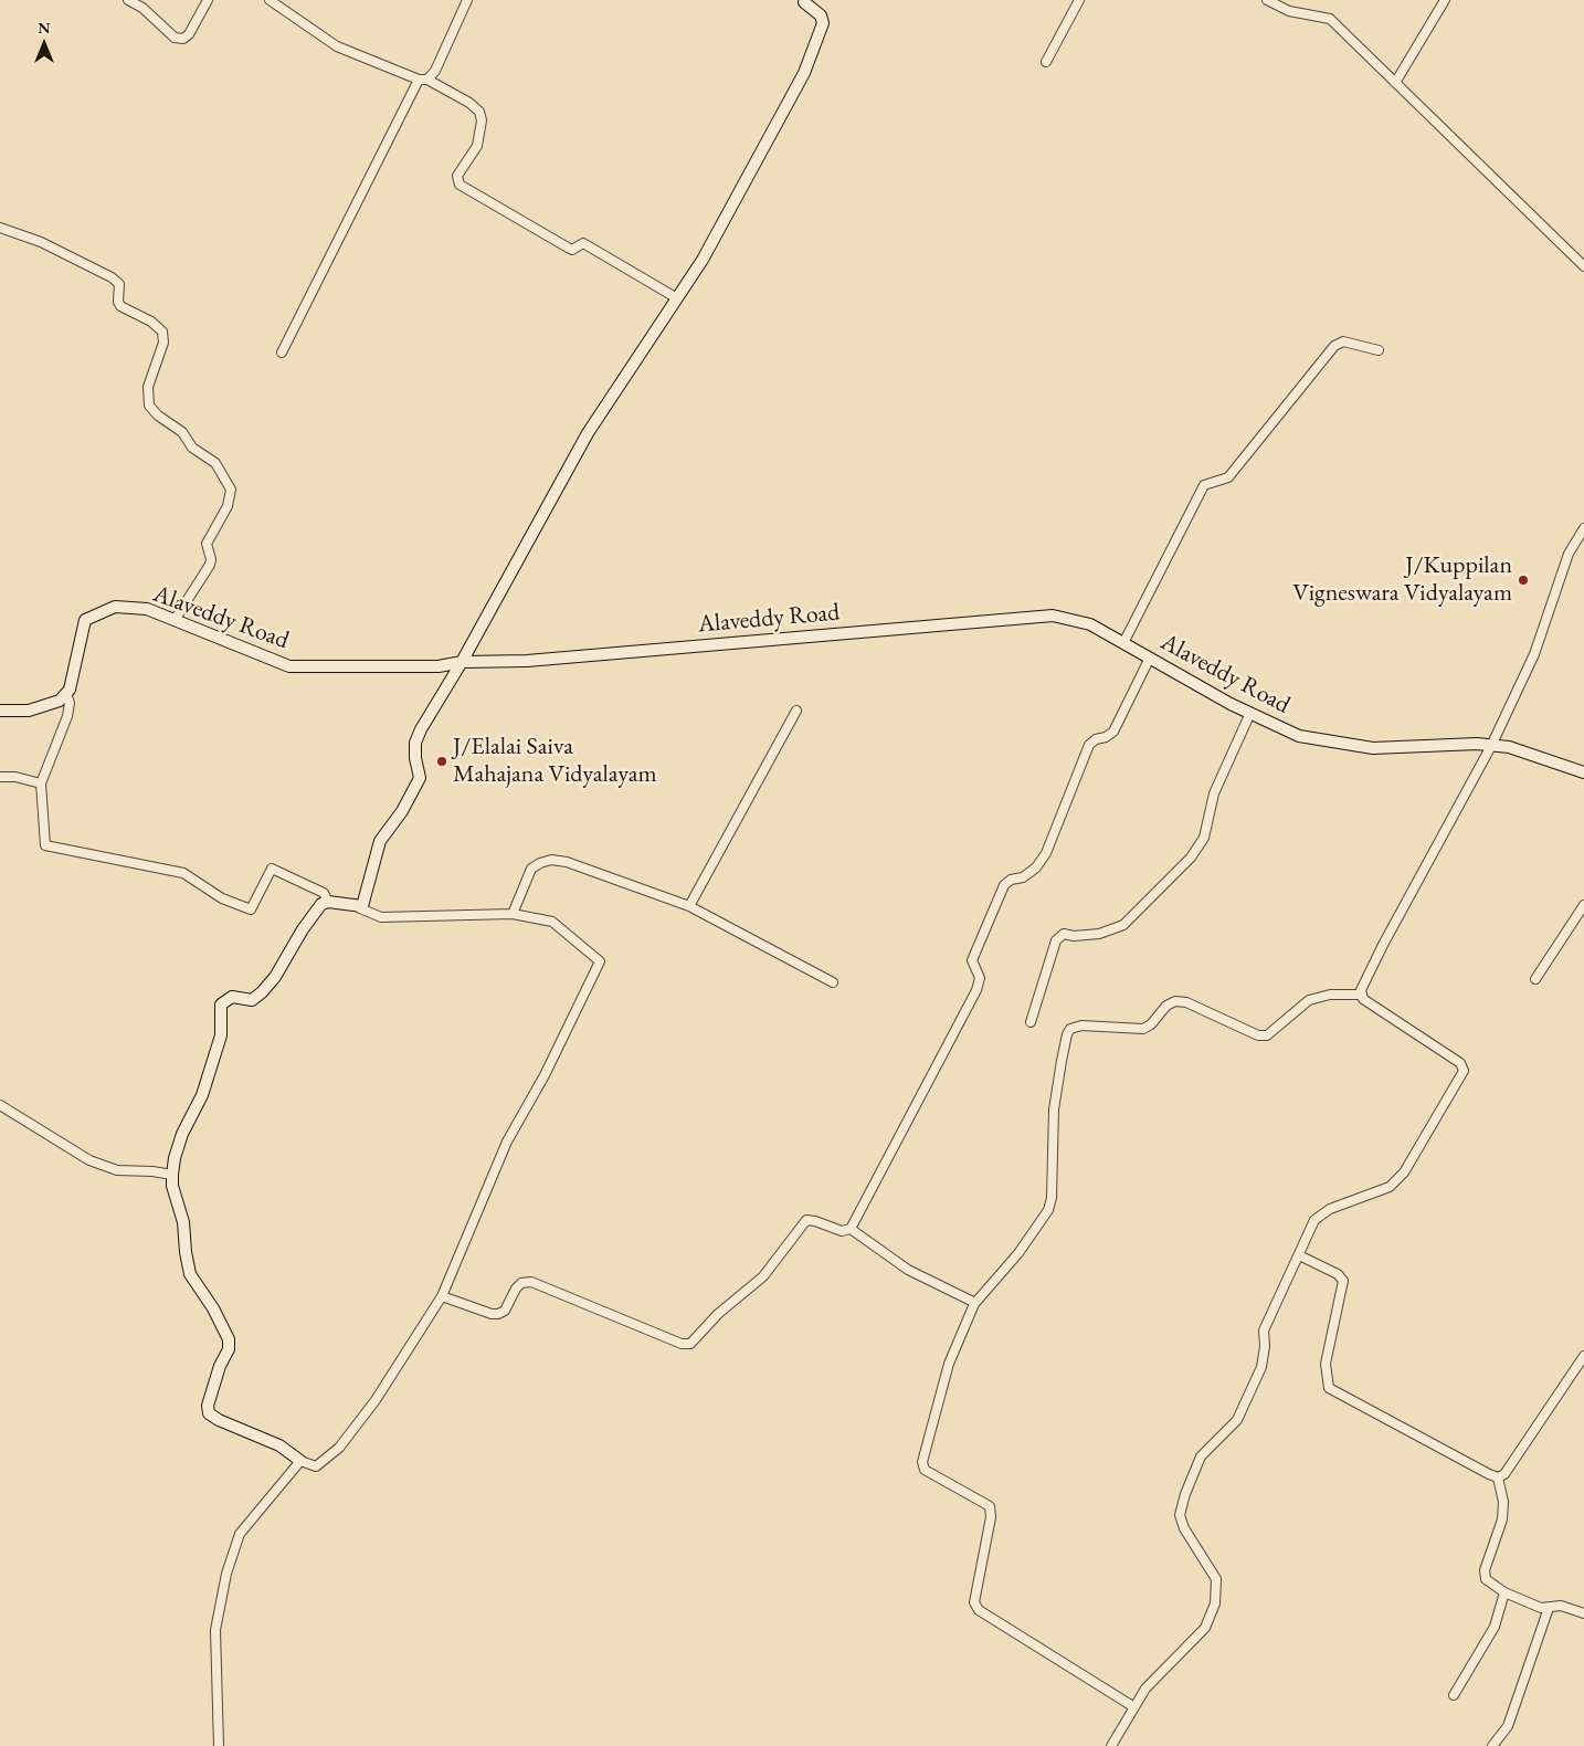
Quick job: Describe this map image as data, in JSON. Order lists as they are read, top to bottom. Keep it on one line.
{"streets":{"street":["Alaveddy Road"]},"places":["J/Kuppilan Vigneswara Vidyalayam","J/Elalai Saiva Mahajana Vidyalayam"],"north":"top"}
